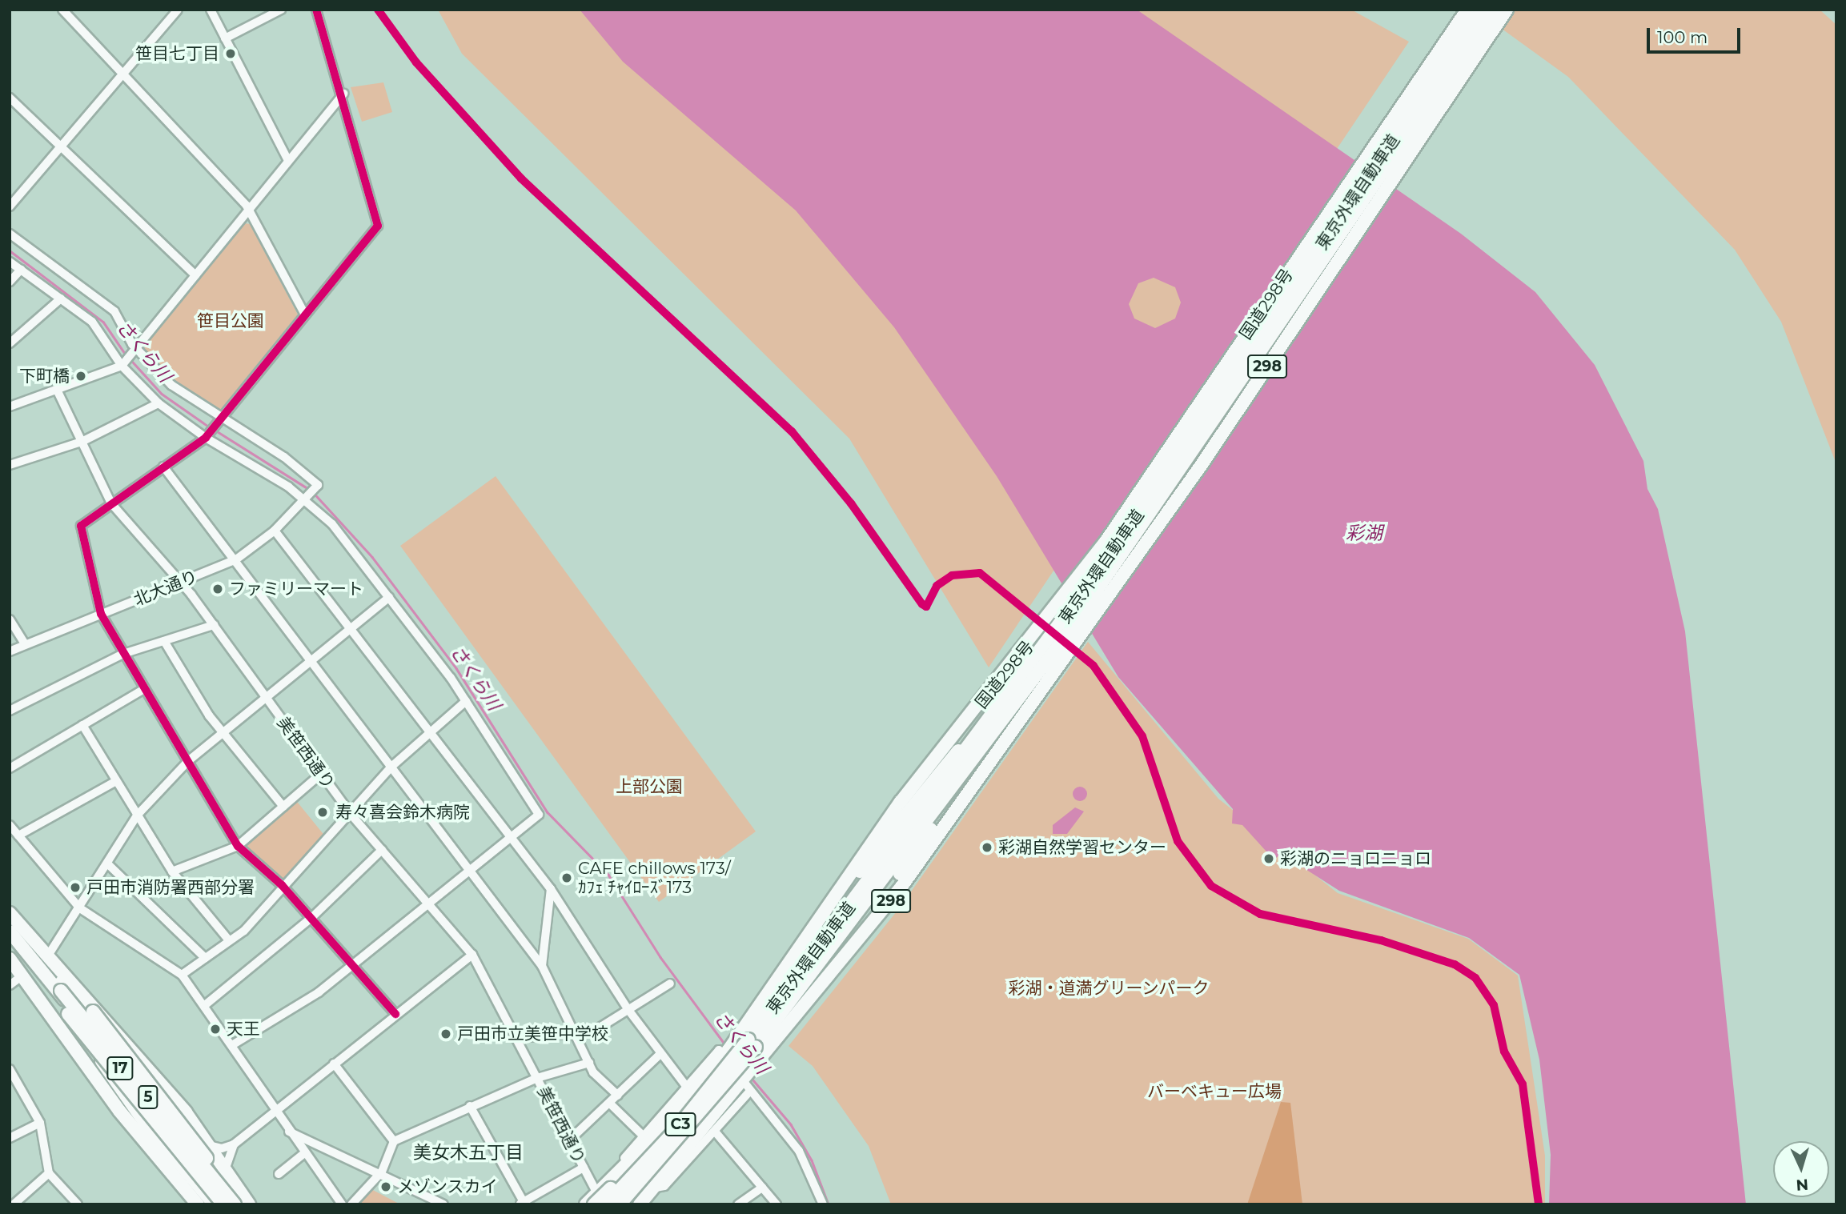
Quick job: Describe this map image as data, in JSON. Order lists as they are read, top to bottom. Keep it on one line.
{"streets":{"highway":["東京外環自動車道","国道298号","298","17","5","C3"],"street":["北大通り","美笹西通り"]},"crossings":[["東京外環自動車道","国道298号"],["東京外環自動車道","美笹西通り"],["国道298号","美笹西通り"],["北大通り","美笹西通り"],["17","5"]],"districts":["美女木五丁目"],"water":["さくら川","彩湖"],"parks":["笹目公園","上部公園","彩湖・道満グリーンパーク","バーベキュー広場"],"places":["笹目七丁目","下町橋","ファミリーマート","寿々喜会鈴木病院","彩湖自然学習センター","彩湖のニョロニョロ","CAFE chillows 173/ ｶﾌｪ ﾁｬｲﾛｰｽﾞ173","戸田市消防署西部分署","天王","戸田市立美笹中学校","メゾンスカイ"],"scale_bar":"100 m","north":"bottom"}
